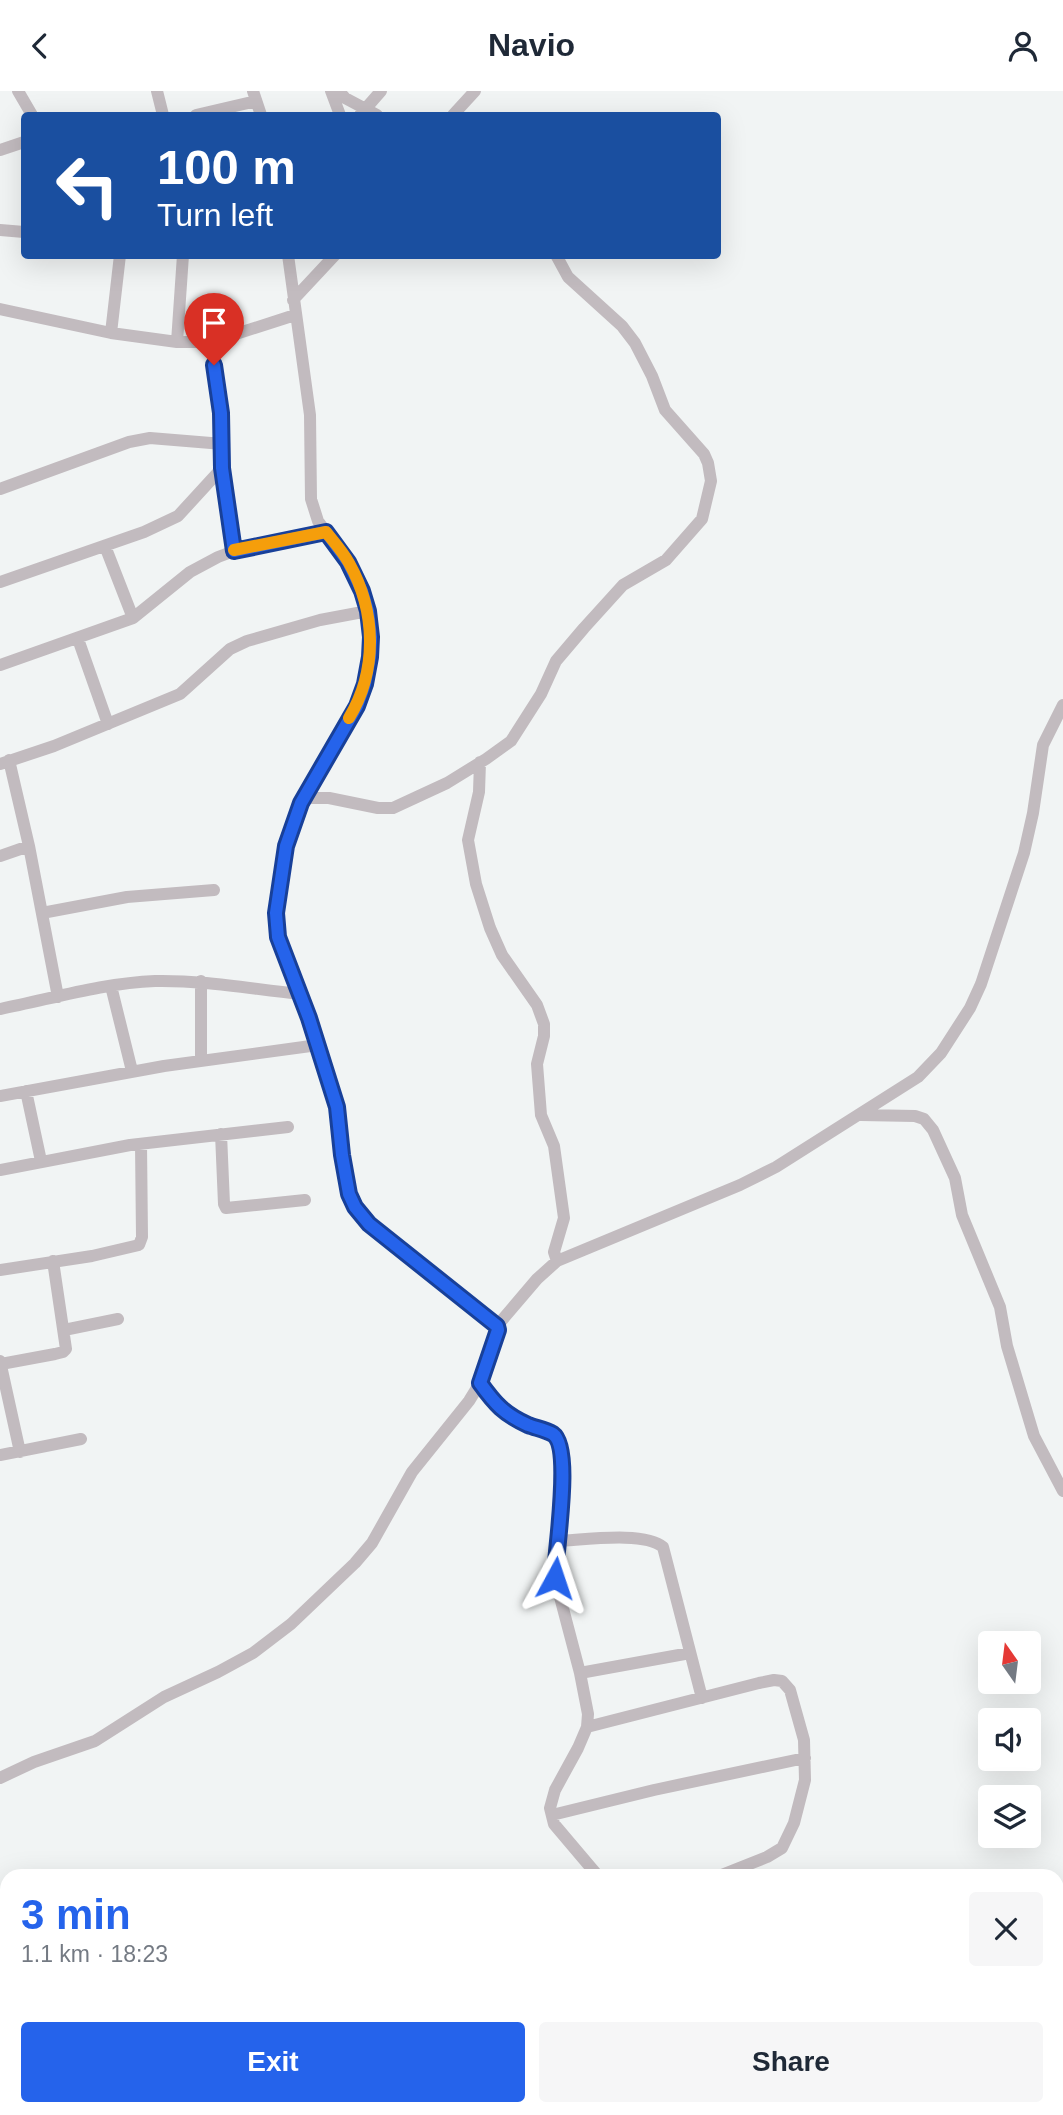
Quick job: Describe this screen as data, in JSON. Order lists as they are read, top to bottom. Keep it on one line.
{"north":"top","page":{"header":"Navio","turn":["100 m","Turn left"],"heading":["3 min","1.1 km · 18:23"],"buttons":["Exit","Share"]}}
